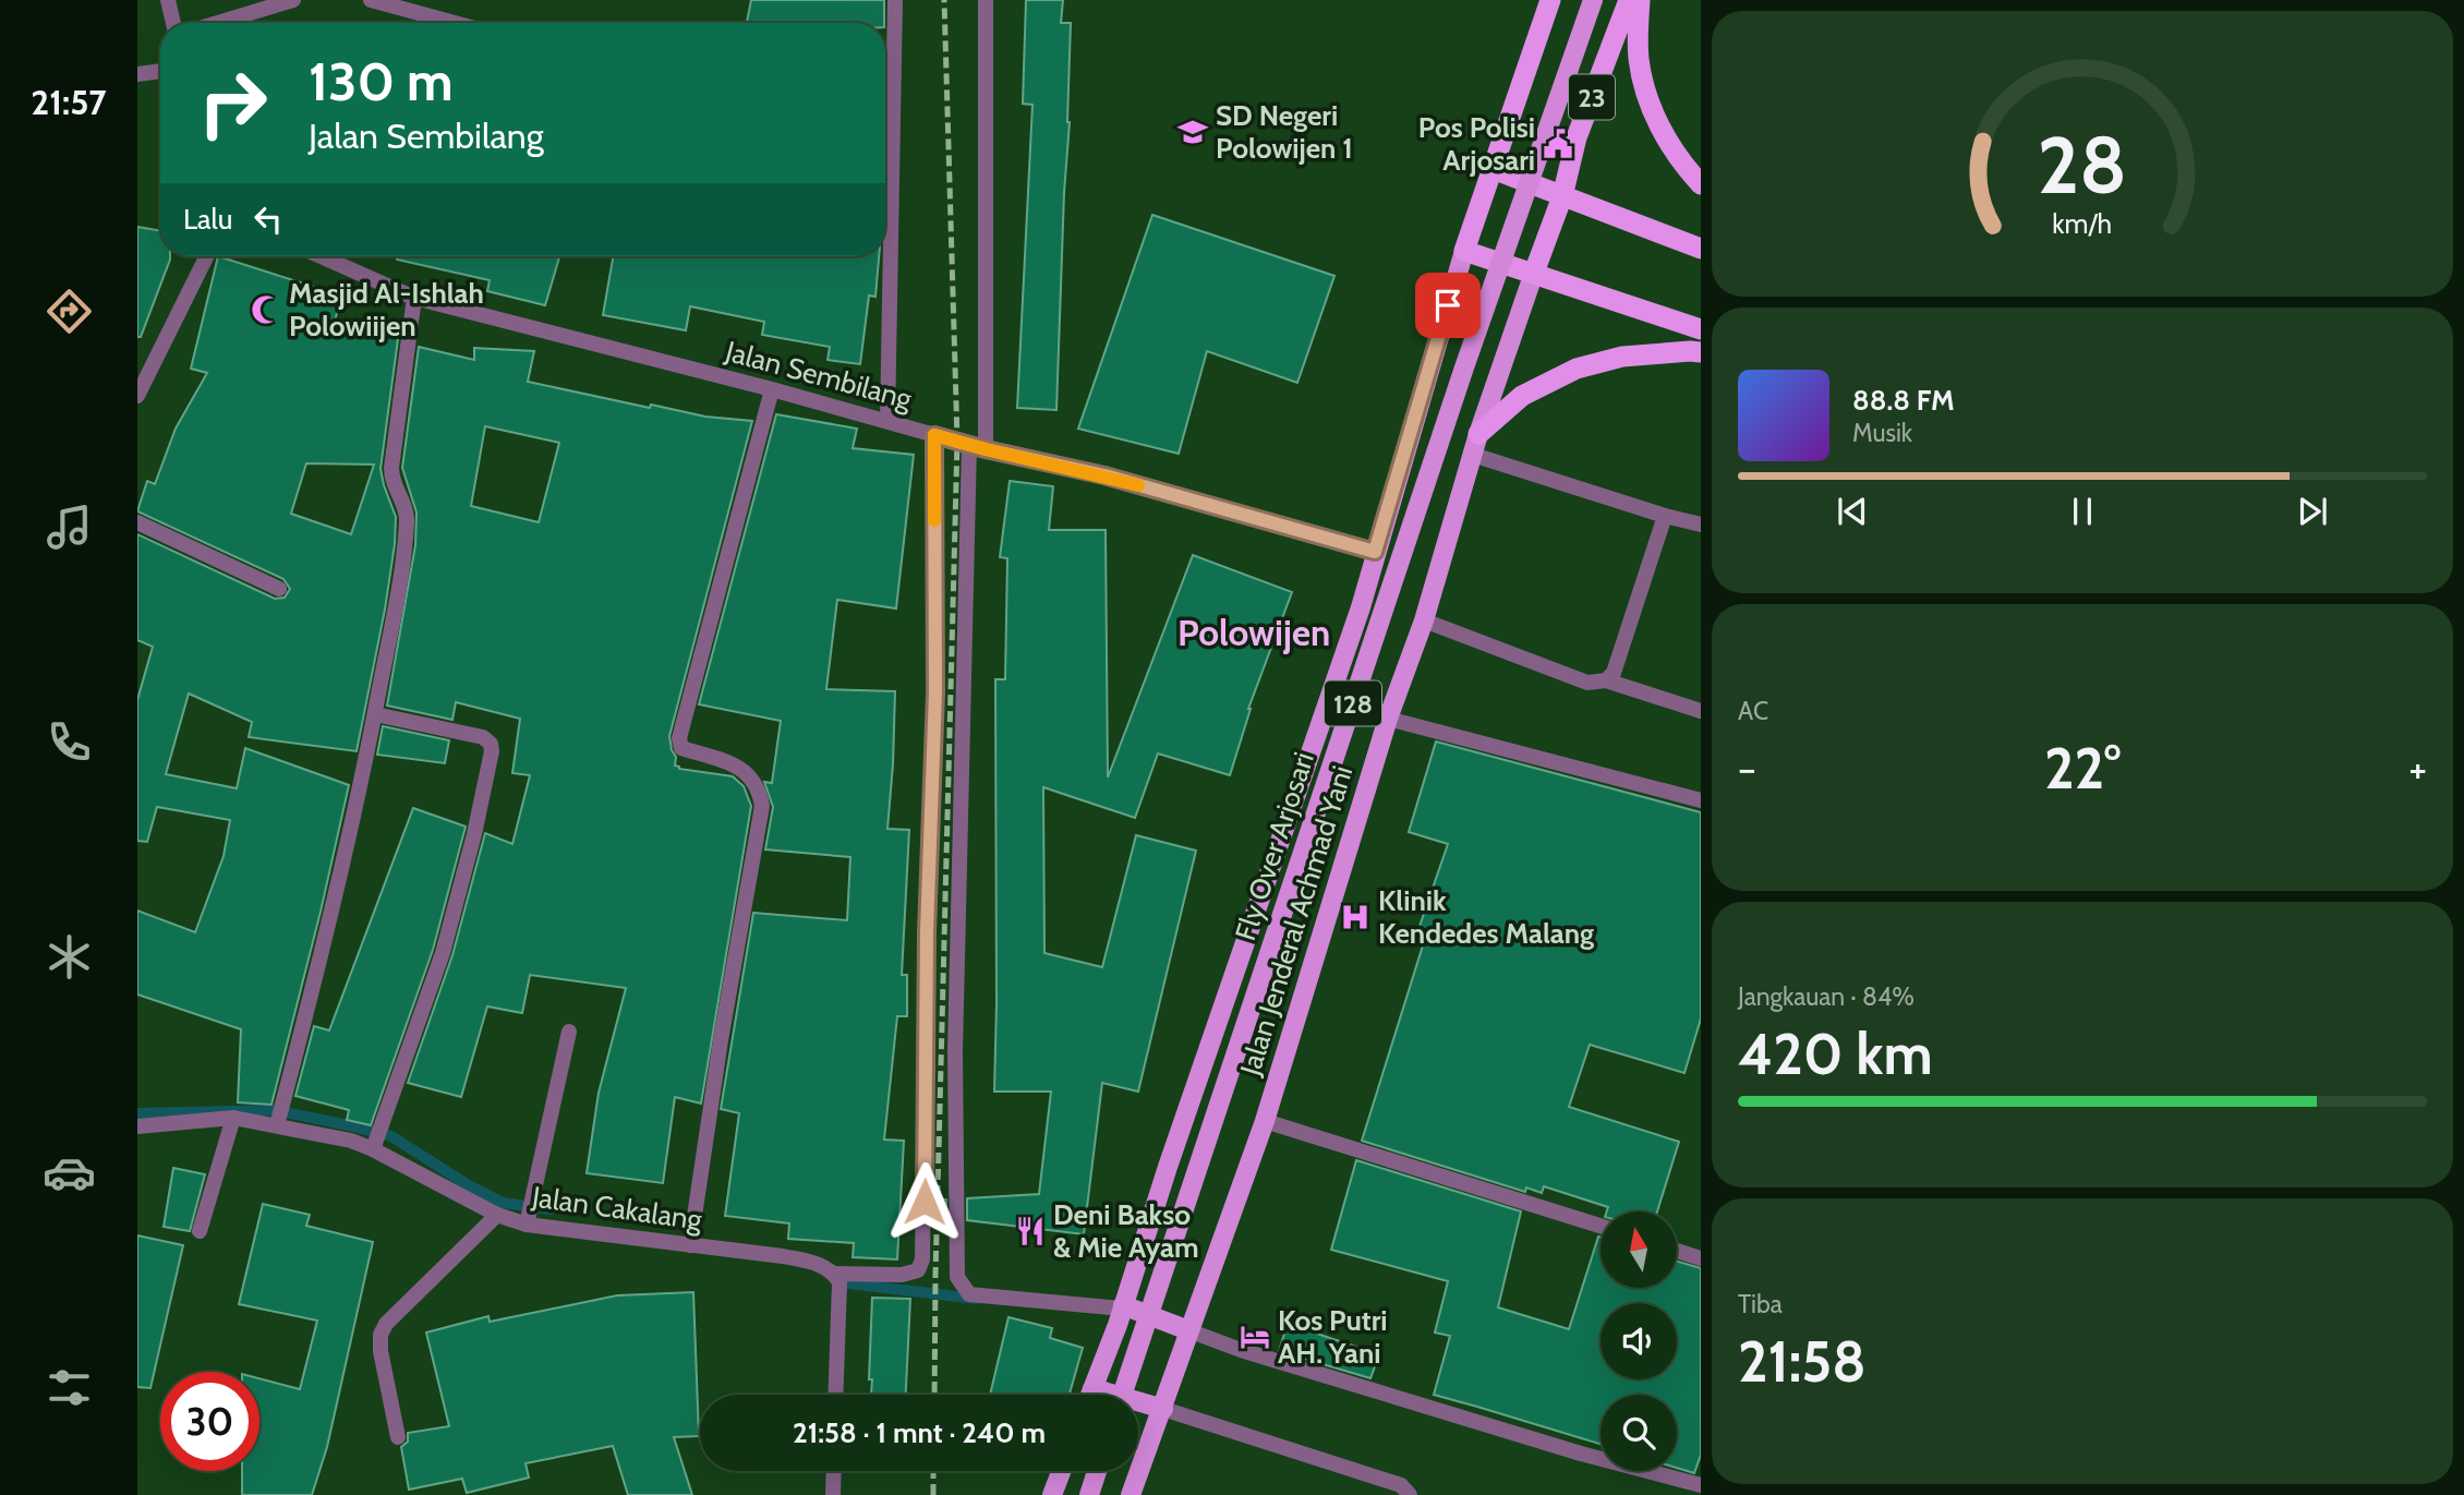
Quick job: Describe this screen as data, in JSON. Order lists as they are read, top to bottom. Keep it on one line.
{"streets":{"highway":["23"],"main road":["128","Fly Over Arjosari","Jalan Jenderal Achmad Yani"],"street":["Jalan Sembilang","Jalan Cakalang"]},"crossings":[["23","Jalan Jenderal Achmad Yani"],["Jalan Sembilang","Jalan Jenderal Achmad Yani"],["Jalan Sembilang","Jalan Cakalang"]],"districts":["Polowijen"],"places":{"school or university":["SD Negeri Polowijen 1"],"public building":["Pos Polisi Arjosari"],"mosque":["Masjid Al-Ishlah Polowiijen"],"hospital":["Klinik Kendedes Malang"],"restaurant":["Deni Bakso & Mie Ayam"],"hotel":["Kos Putri AH. Yani"]},"north":"top","page":{"tabs":"21:57","turn":["130 m","Jalan Sembilang"],"then":"Lalu","song":["88.8 FM","Musik"],"tile":["AC",["Jangkauan · 84%","420 km"],["Tiba","21:58"]],"heat":["−","22°","+"],"limit":"30","trip":"21:58 · 1 mnt · 240 m","gauge":["28","km/h"]}}
